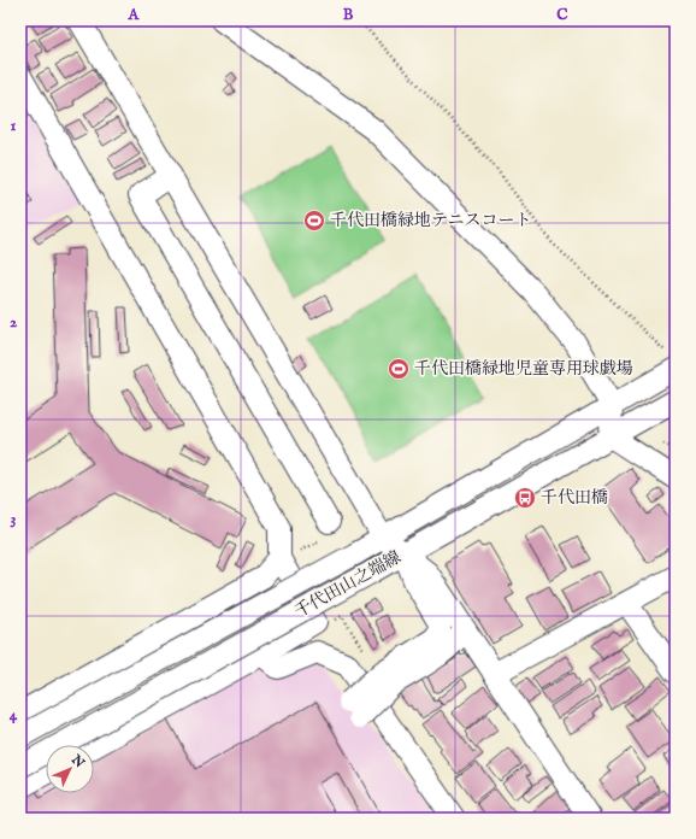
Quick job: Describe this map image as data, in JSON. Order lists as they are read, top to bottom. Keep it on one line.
{"streets":{"street":["千代田山之端線"]},"places":{"sports":["千代田橋緑地テニスコート","千代田橋緑地児童専用球戯場"],"bus stop":["千代田橋"]},"north":"top right","grid":{"columns":["A","B","C"],"rows":["1","2","3","4"]}}
